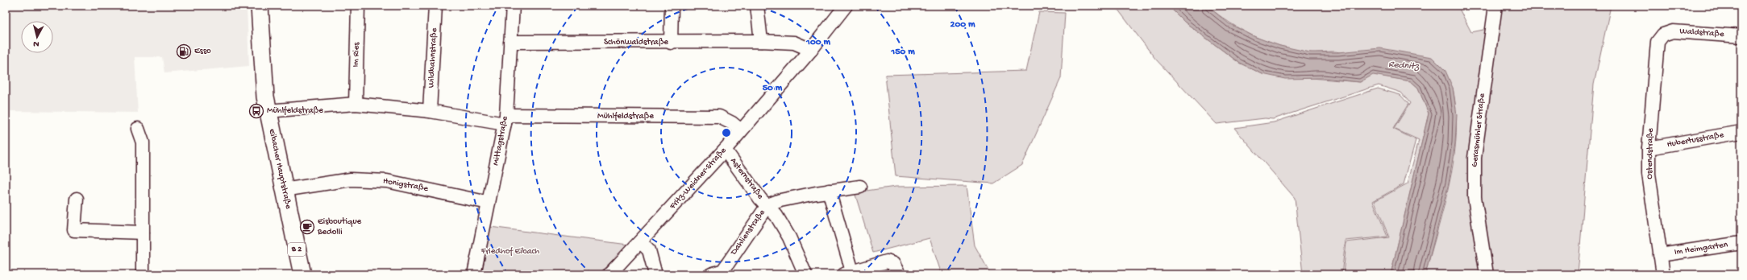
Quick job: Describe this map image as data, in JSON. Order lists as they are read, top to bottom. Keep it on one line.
{"streets":{"main road":["Eibacher Hauptstraße","B 2"],"street":["Waldstraße","Schönwaldstraße","Im Ries","Wildbahnstraße","Mühlfeldstraße","Gerasmühler Straße","Hubertusstraße","Mittagstraße","Ostendstraße","Fritz-Weidner-Straße","Asternstraße","Honigstraße","Dahlienstraße","Im Heimgarten"]},"crossings":[["Waldstraße","Ostendstraße"],["Schönwaldstraße","Mittagstraße"],["Schönwaldstraße","Fritz-Weidner-Straße"],["Im Ries","Mühlfeldstraße"],["Wildbahnstraße","Mühlfeldstraße"],["Mühlfeldstraße","Mittagstraße"],["Mühlfeldstraße","Eibacher Hauptstraße"],["Mühlfeldstraße","Fritz-Weidner-Straße"],["Hubertusstraße","Ostendstraße"],["Mittagstraße","Honigstraße"],["Ostendstraße","Im Heimgarten"],["Eibacher Hauptstraße","Honigstraße"],["Fritz-Weidner-Straße","Asternstraße"],["Asternstraße","Dahlienstraße"]],"water":["Rednitz"],"parks":["Friedhof Eibach"],"places":{"fuel station":["Esso"],"bus stop":["Mühlfeldstraße"],"cafe":["Eisboutique Bedolli"]},"north":"bottom","rings":["200 m","100 m","150 m","50 m"]}
